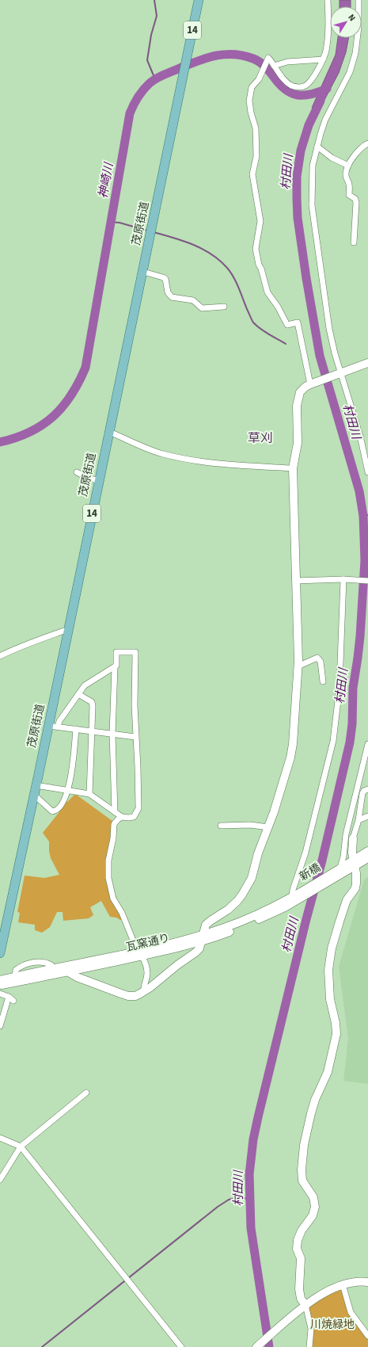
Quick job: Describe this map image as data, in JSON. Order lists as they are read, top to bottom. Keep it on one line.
{"streets":{"main road":["14","茂原街道"],"street":["新橋","瓦窯通り"]},"crossings":[["新橋","瓦窯通り"]],"districts":["草刈"],"water":["村田川","神崎川"],"parks":["川焼緑地"],"north":"top right"}
